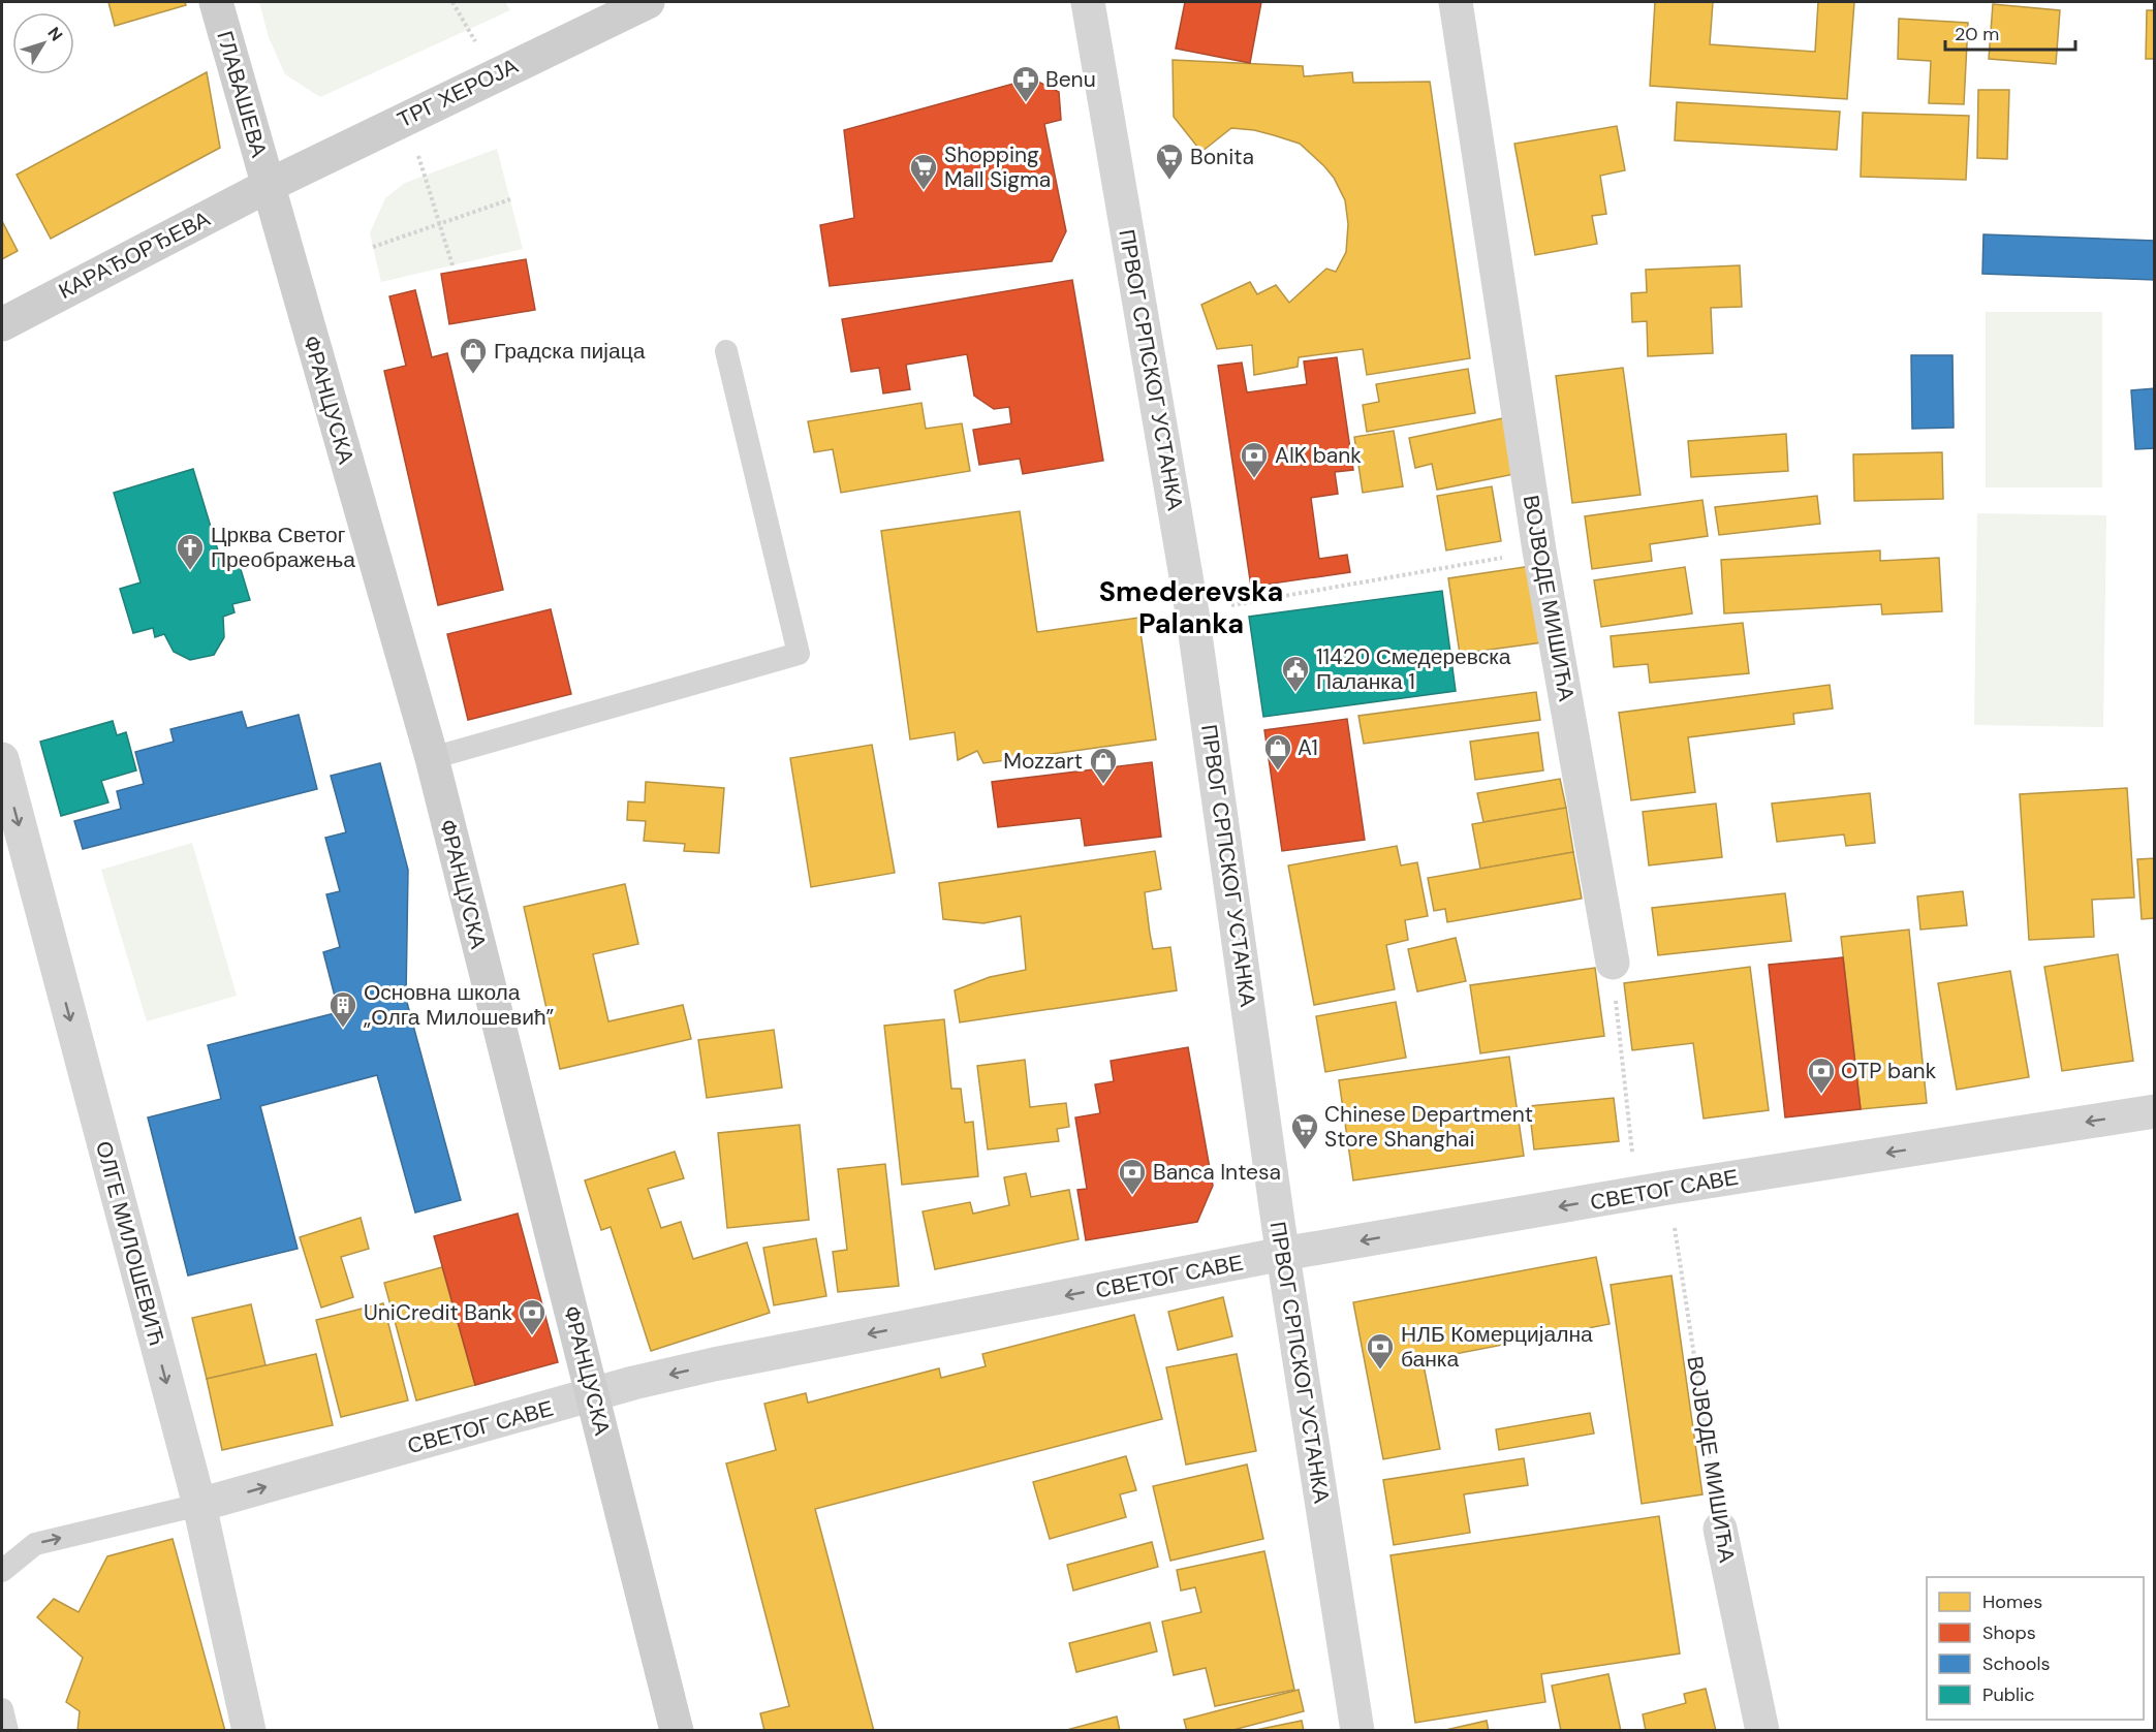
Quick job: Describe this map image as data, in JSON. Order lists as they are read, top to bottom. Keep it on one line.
{"streets":{"main road":["ТРГ ХЕРОЈА","ГЛАВАШЕВА","КАРАЂОРЂЕВА","ФРАНЦУСКА"],"street":["ПРВОГ СРПСКОГ УСТАНКА","ВОЈВОДЕ МИШИЋА","СВЕТОГ САВЕ","ОЛГЕ МИЛОШЕВИЋ"]},"crossings":[["ТРГ ХЕРОЈА","ГЛАВАШЕВА"],["ТРГ ХЕРОЈА","КАРАЂОРЂЕВА"],["ТРГ ХЕРОЈА","ФРАНЦУСКА"],["ГЛАВАШЕВА","КАРАЂОРЂЕВА"],["ГЛАВАШЕВА","ФРАНЦУСКА"],["КАРАЂОРЂЕВА","ФРАНЦУСКА"],["ПРВОГ СРПСКОГ УСТАНКА","СВЕТОГ САВЕ"],["ФРАНЦУСКА","СВЕТОГ САВЕ"],["ВОЈВОДЕ МИШИЋА","СВЕТОГ САВЕ"],["СВЕТОГ САВЕ","ОЛГЕ МИЛОШЕВИЋ"]],"one_way":["ОЛГЕ МИЛОШЕВИЋ"],"districts":["Smederevska Palanka"],"places":{"pharmacy":["Benu"],"supermarket":["Bonita","Shopping Mall Sigma","Chinese Department Store Shanghai"],"shop":["Градска пијаца","A1","Mozzart"],"bank":["AIK bank","OTP bank","Banca Intesa","UniCredit Bank","НЛБ Комерцијална банка"],"church":["Црква Светог Преображења"],"public building":["11420 Смедеревска Паланка 1"],"building":["Основна школа „Олга Милошевић”"]},"legend":["Homes","Shops","Schools","Public"],"scale_bar":"20 m","north":"top right"}
